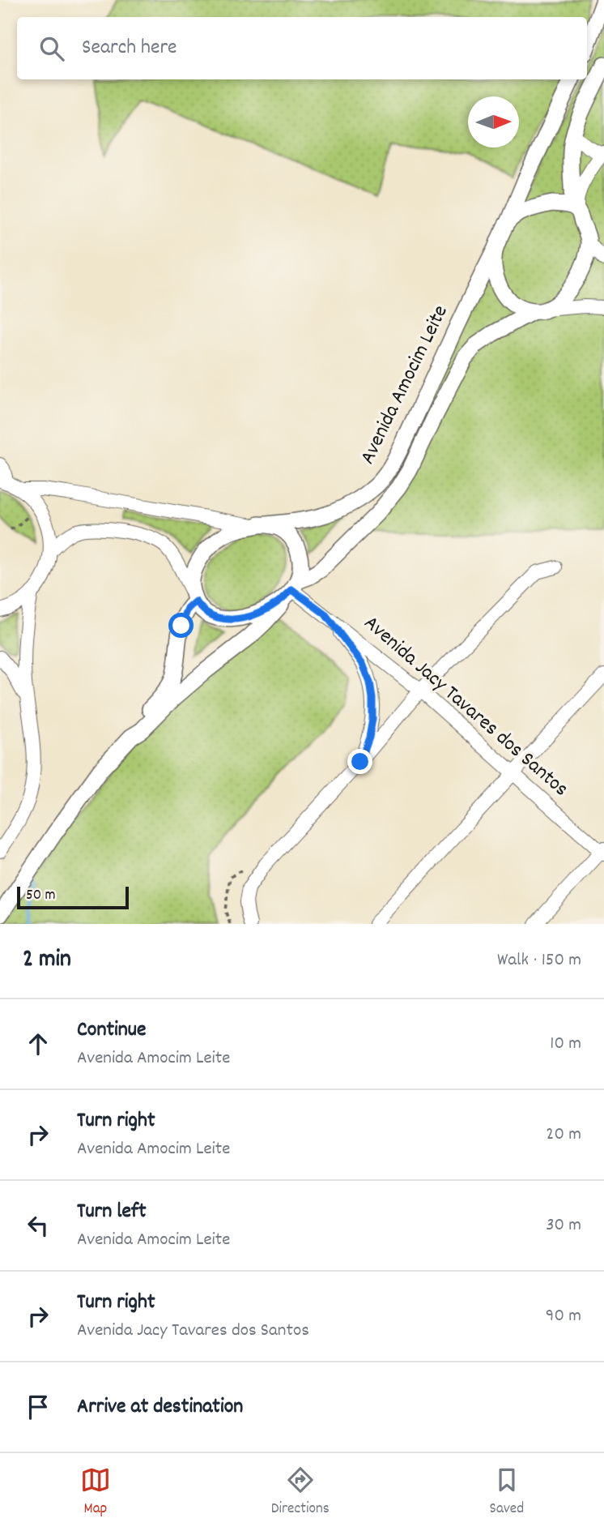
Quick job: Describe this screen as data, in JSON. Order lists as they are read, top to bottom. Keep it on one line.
{"streets":{"street":["Avenida Amocim Leite","Avenida Jacy Tavares dos Santos"]},"crossings":[["Avenida Amocim Leite","Avenida Jacy Tavares dos Santos"]],"scale_bar":"50 m","north":"right","page":{"search":"Search here","scale":"50 m","heading":["2 min","Walk · 150 m"],"list":[["Continue","Avenida Amocim Leite","10 m"],["Turn right","Avenida Amocim Leite","20 m"],["Turn left","Avenida Amocim Leite","30 m"],["Turn right","Avenida Jacy Tavares dos Santos","90 m"],"Arrive at destination"],"nav":["Map","Directions","Saved"]}}
